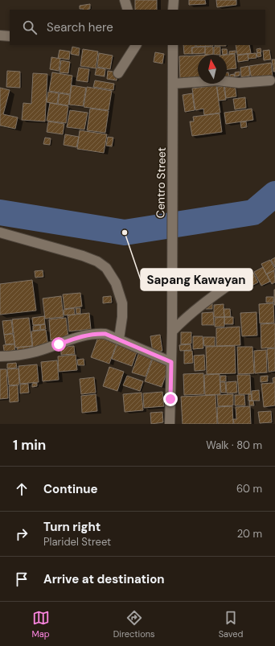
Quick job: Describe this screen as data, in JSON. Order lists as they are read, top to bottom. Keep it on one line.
{"streets":{"street":["Centro Street"]},"places":["Sapang Kawayan"],"north":"top","page":{"search":"Search here","heading":["1 min","Walk · 80 m"],"list":[["Continue","60 m"],["Turn right","Plaridel Street","20 m"],"Arrive at destination"],"nav":["Map","Directions","Saved"]}}
